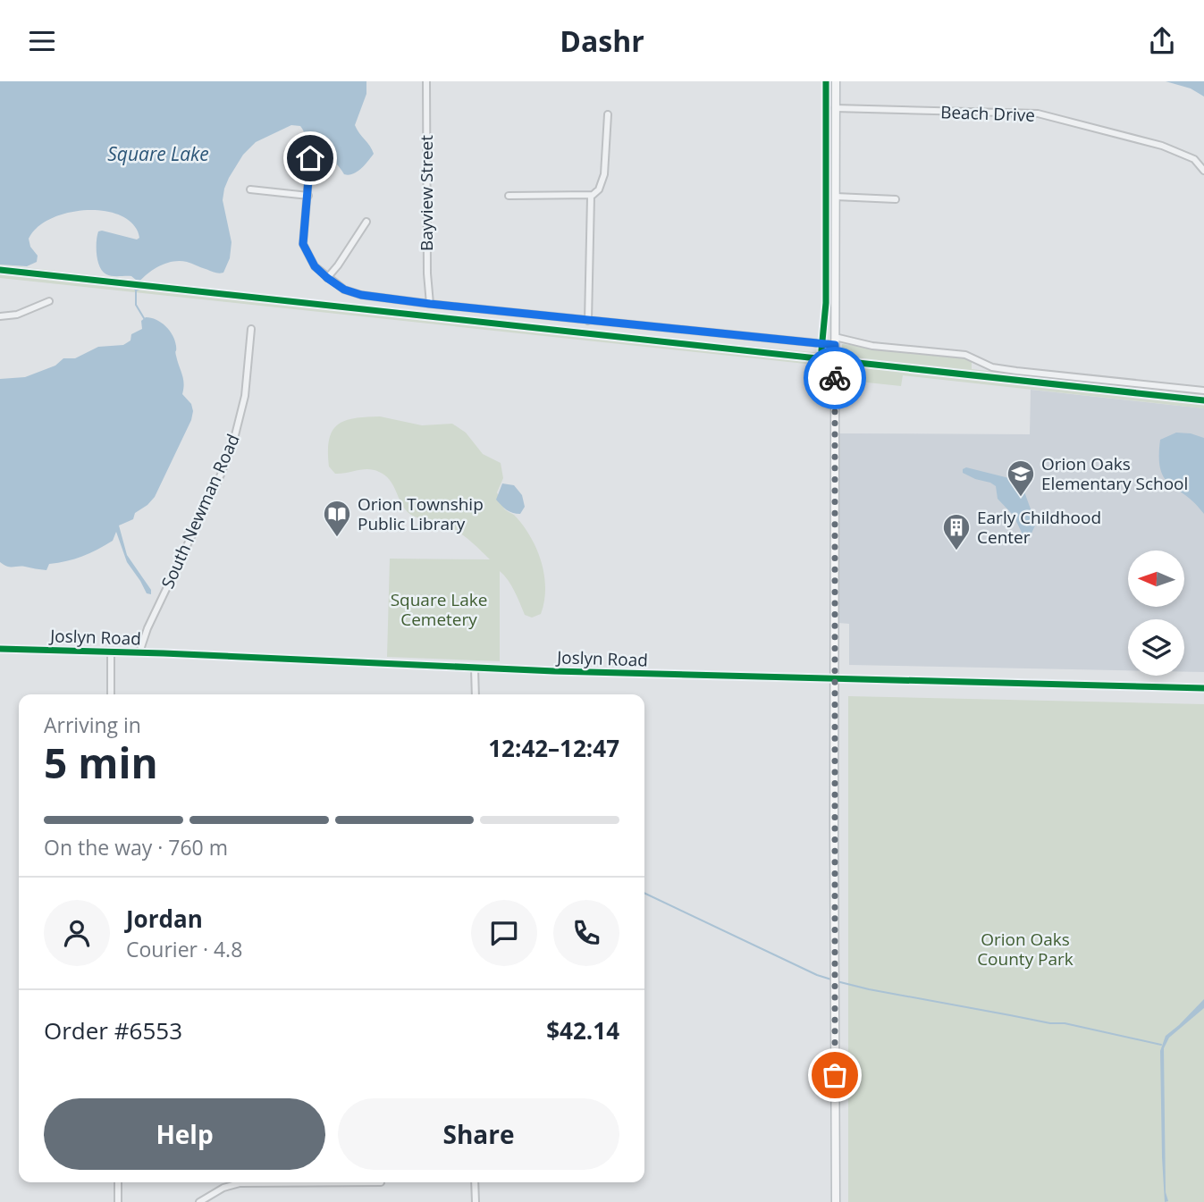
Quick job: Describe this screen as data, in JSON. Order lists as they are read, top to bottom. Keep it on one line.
{"streets":{"street":["Beach Drive","Bayview Street","South Newman Road","Joslyn Road"]},"crossings":[["South Newman Road","Joslyn Road"]],"water":["Square Lake"],"parks":["Square Lake Cemetery","Orion Oaks County Park"],"places":{"school or university":["Orion Oaks Elementary School"],"library":["Orion Township Public Library"],"building":["Early Childhood Center"]},"north":"left","page":{"header":"Dashr","heading":["5 min","Arriving in","12:42–12:47"],"panel":["Jordan","Courier · 4.8","Order #6553","$42.14"],"bar":"On the way · 760 m","buttons":["Help","Share"]}}
